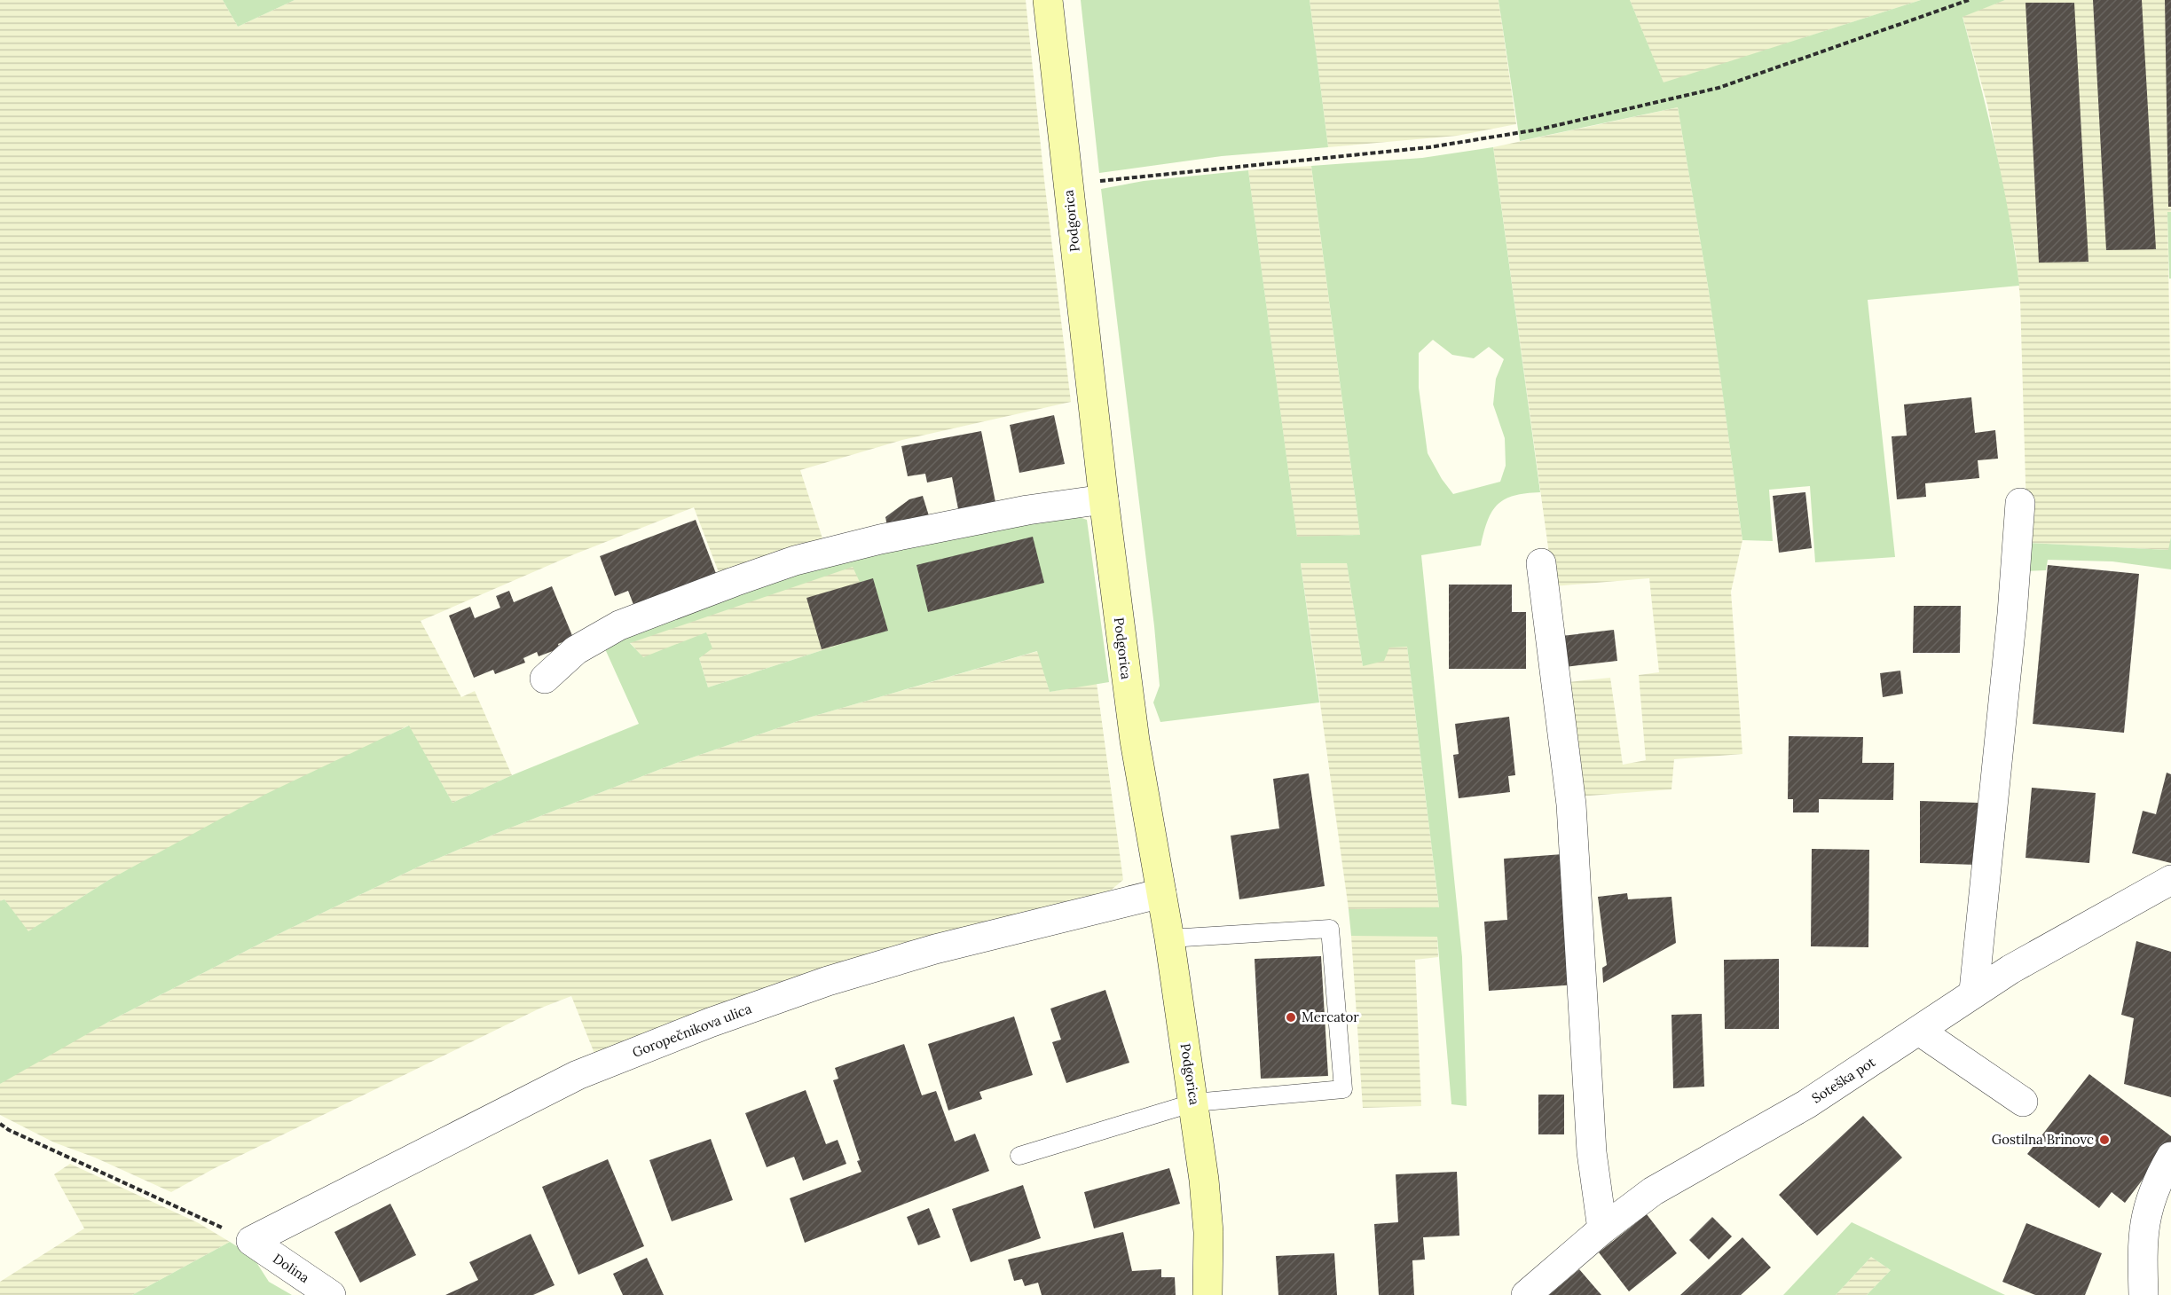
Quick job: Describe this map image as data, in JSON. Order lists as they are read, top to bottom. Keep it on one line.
{"streets":{"main road":["Podgorica"],"street":["Goropečnikova ulica","Soteška pot","Dolina"]},"crossings":[["Podgorica","Goropečnikova ulica"],["Goropečnikova ulica","Dolina"]],"places":["Mercator","Gostilna Brinovc"]}
